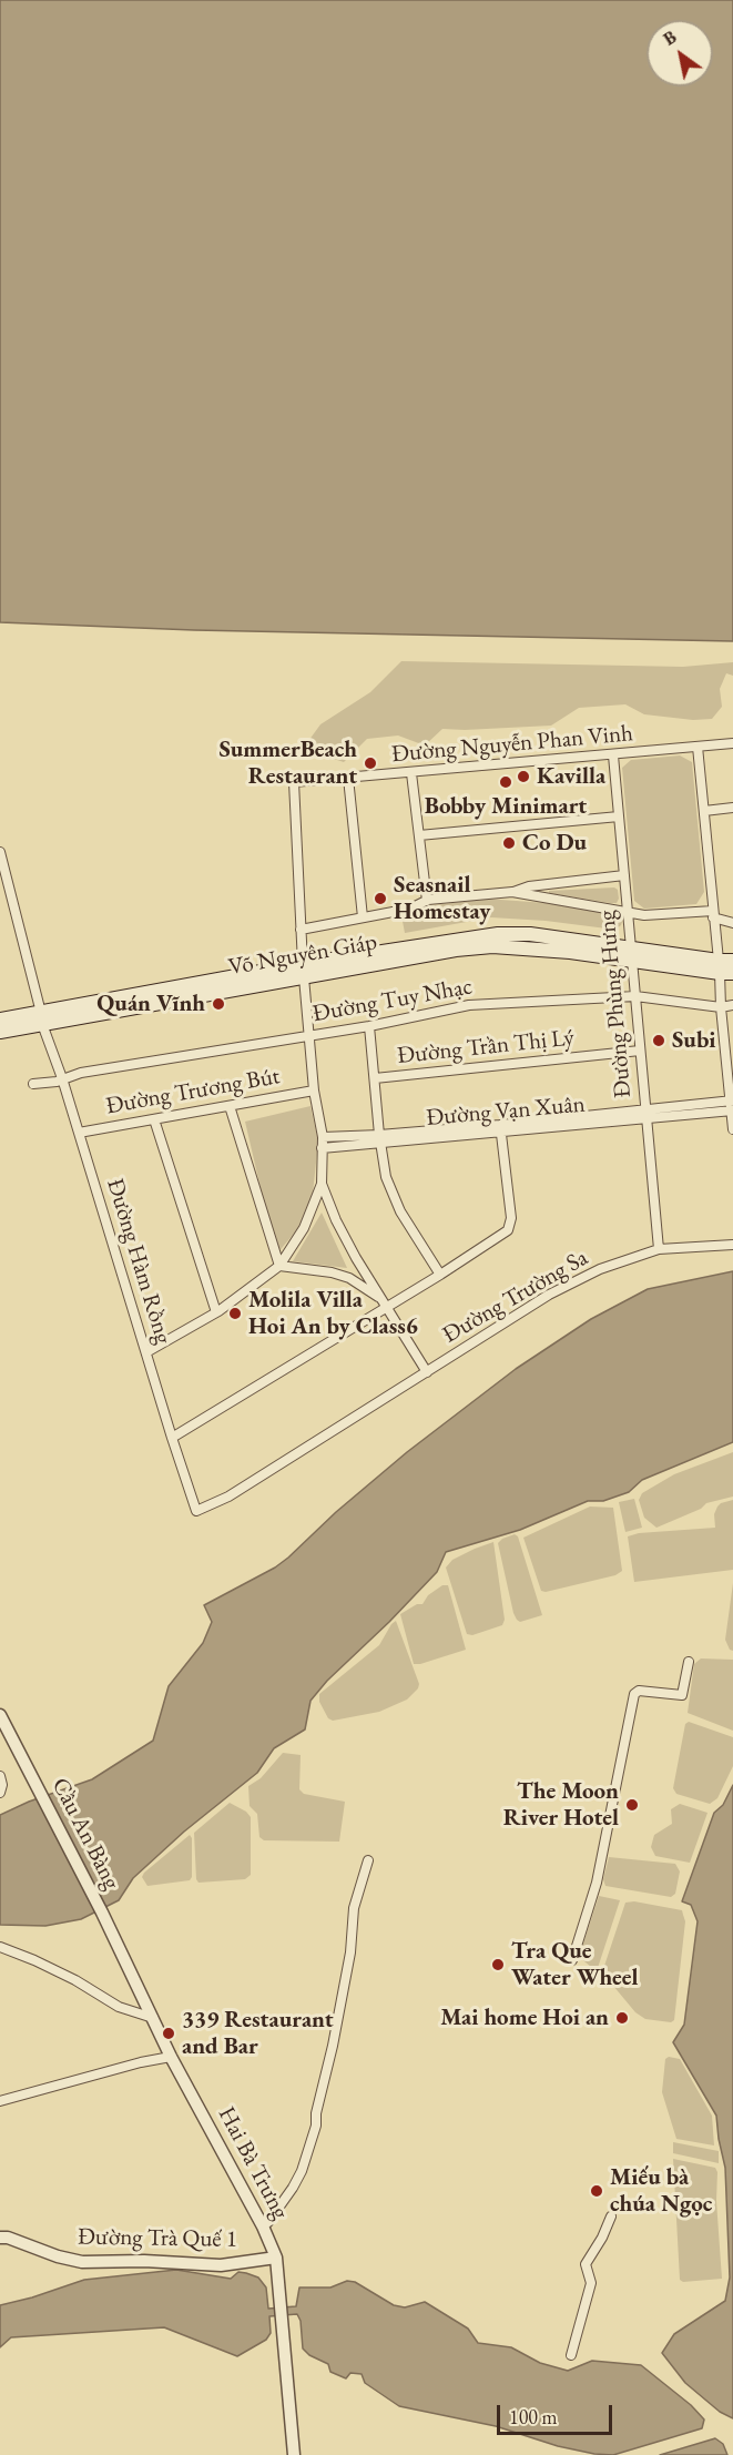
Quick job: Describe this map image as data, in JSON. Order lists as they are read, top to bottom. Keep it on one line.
{"streets":{"main road":["Võ Nguyên Giáp"],"street":["Đường Nguyễn Phan Vinh","Đường Tuy Nhạc","Đường Phùng Hưng","Đường Trần Thị Lý","Đường Trương Bút","Đường Vạn Xuân","Đường Hàm Rồng","Đường Trường Sa","Cầu An Bàng","Hai Bà Trưng","Đường Trà Quế 1"]},"crossings":[["Đường Nguyễn Phan Vinh","Đường Phùng Hưng"],["Võ Nguyên Giáp","Đường Phùng Hưng"],["Võ Nguyên Giáp","Đường Hàm Rồng"],["Đường Tuy Nhạc","Đường Phùng Hưng"],["Đường Tuy Nhạc","Đường Hàm Rồng"],["Đường Phùng Hưng","Đường Trần Thị Lý"],["Đường Phùng Hưng","Đường Vạn Xuân"],["Đường Phùng Hưng","Đường Trường Sa"],["Đường Trương Bút","Đường Hàm Rồng"],["Đường Hàm Rồng","Đường Trường Sa"],["Cầu An Bàng","Hai Bà Trưng"],["Hai Bà Trưng","Đường Trà Quế 1"]],"places":["SummerBeach Restaurant","Kavilla","Bobby Minimart","Co Du","Seasnail Homestay","Quán Vĩnh","Subi","Molila Villa Hoi An by Class6","The Moon River Hotel","Tra Que Water Wheel","Mai home Hoi an","339 Restaurant and Bar","Miếu bà chúa Ngọc"],"scale_bar":"100 m","north":"top left"}
